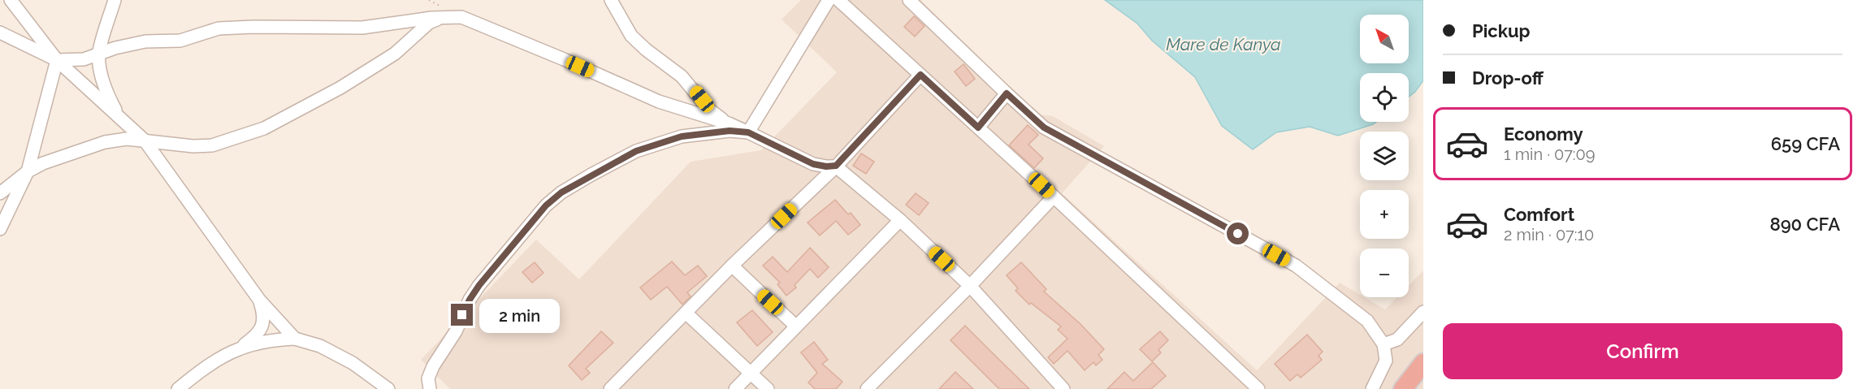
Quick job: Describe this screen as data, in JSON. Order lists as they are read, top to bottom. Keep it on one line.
{"water":["Mare de Kanya"],"north":"top left","page":{"banner":["Pickup","Drop-off"],"map_buttons":["+","−"],"list":[{"name":"Economy","note":"1 min · 07:09","value":"659 CFA"},{"name":"Comfort","note":"2 min · 07:10","value":"890 CFA"}],"bubble":"2 min","buttons":"Confirm"}}
